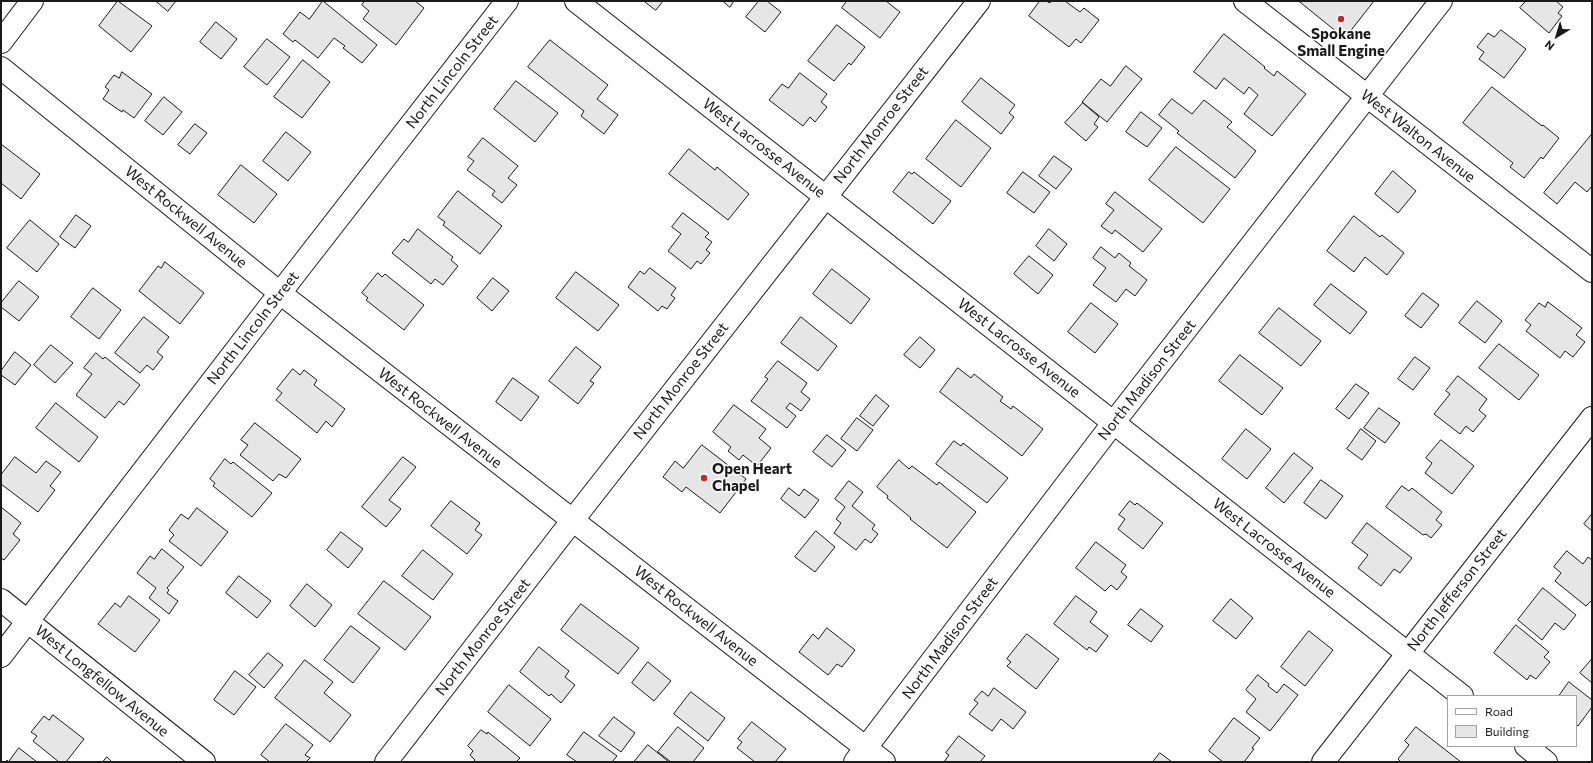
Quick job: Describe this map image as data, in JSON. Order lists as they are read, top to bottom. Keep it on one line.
{"streets":{"street":["North Lincoln Street","North Monroe Street","West Walton Avenue","West Lacrosse Avenue","West Rockwell Avenue","North Madison Street","North Jefferson Street","West Longfellow Avenue"]},"crossings":[["North Lincoln Street","West Rockwell Avenue"],["North Lincoln Street","West Longfellow Avenue"],["North Monroe Street","West Lacrosse Avenue"],["North Monroe Street","West Rockwell Avenue"],["West Walton Avenue","North Madison Street"],["West Lacrosse Avenue","North Madison Street"],["West Lacrosse Avenue","North Jefferson Street"],["West Rockwell Avenue","North Madison Street"]],"places":["Spokane Small Engine","Open Heart Chapel"],"legend":["Road","Building"],"north":"bottom left"}
